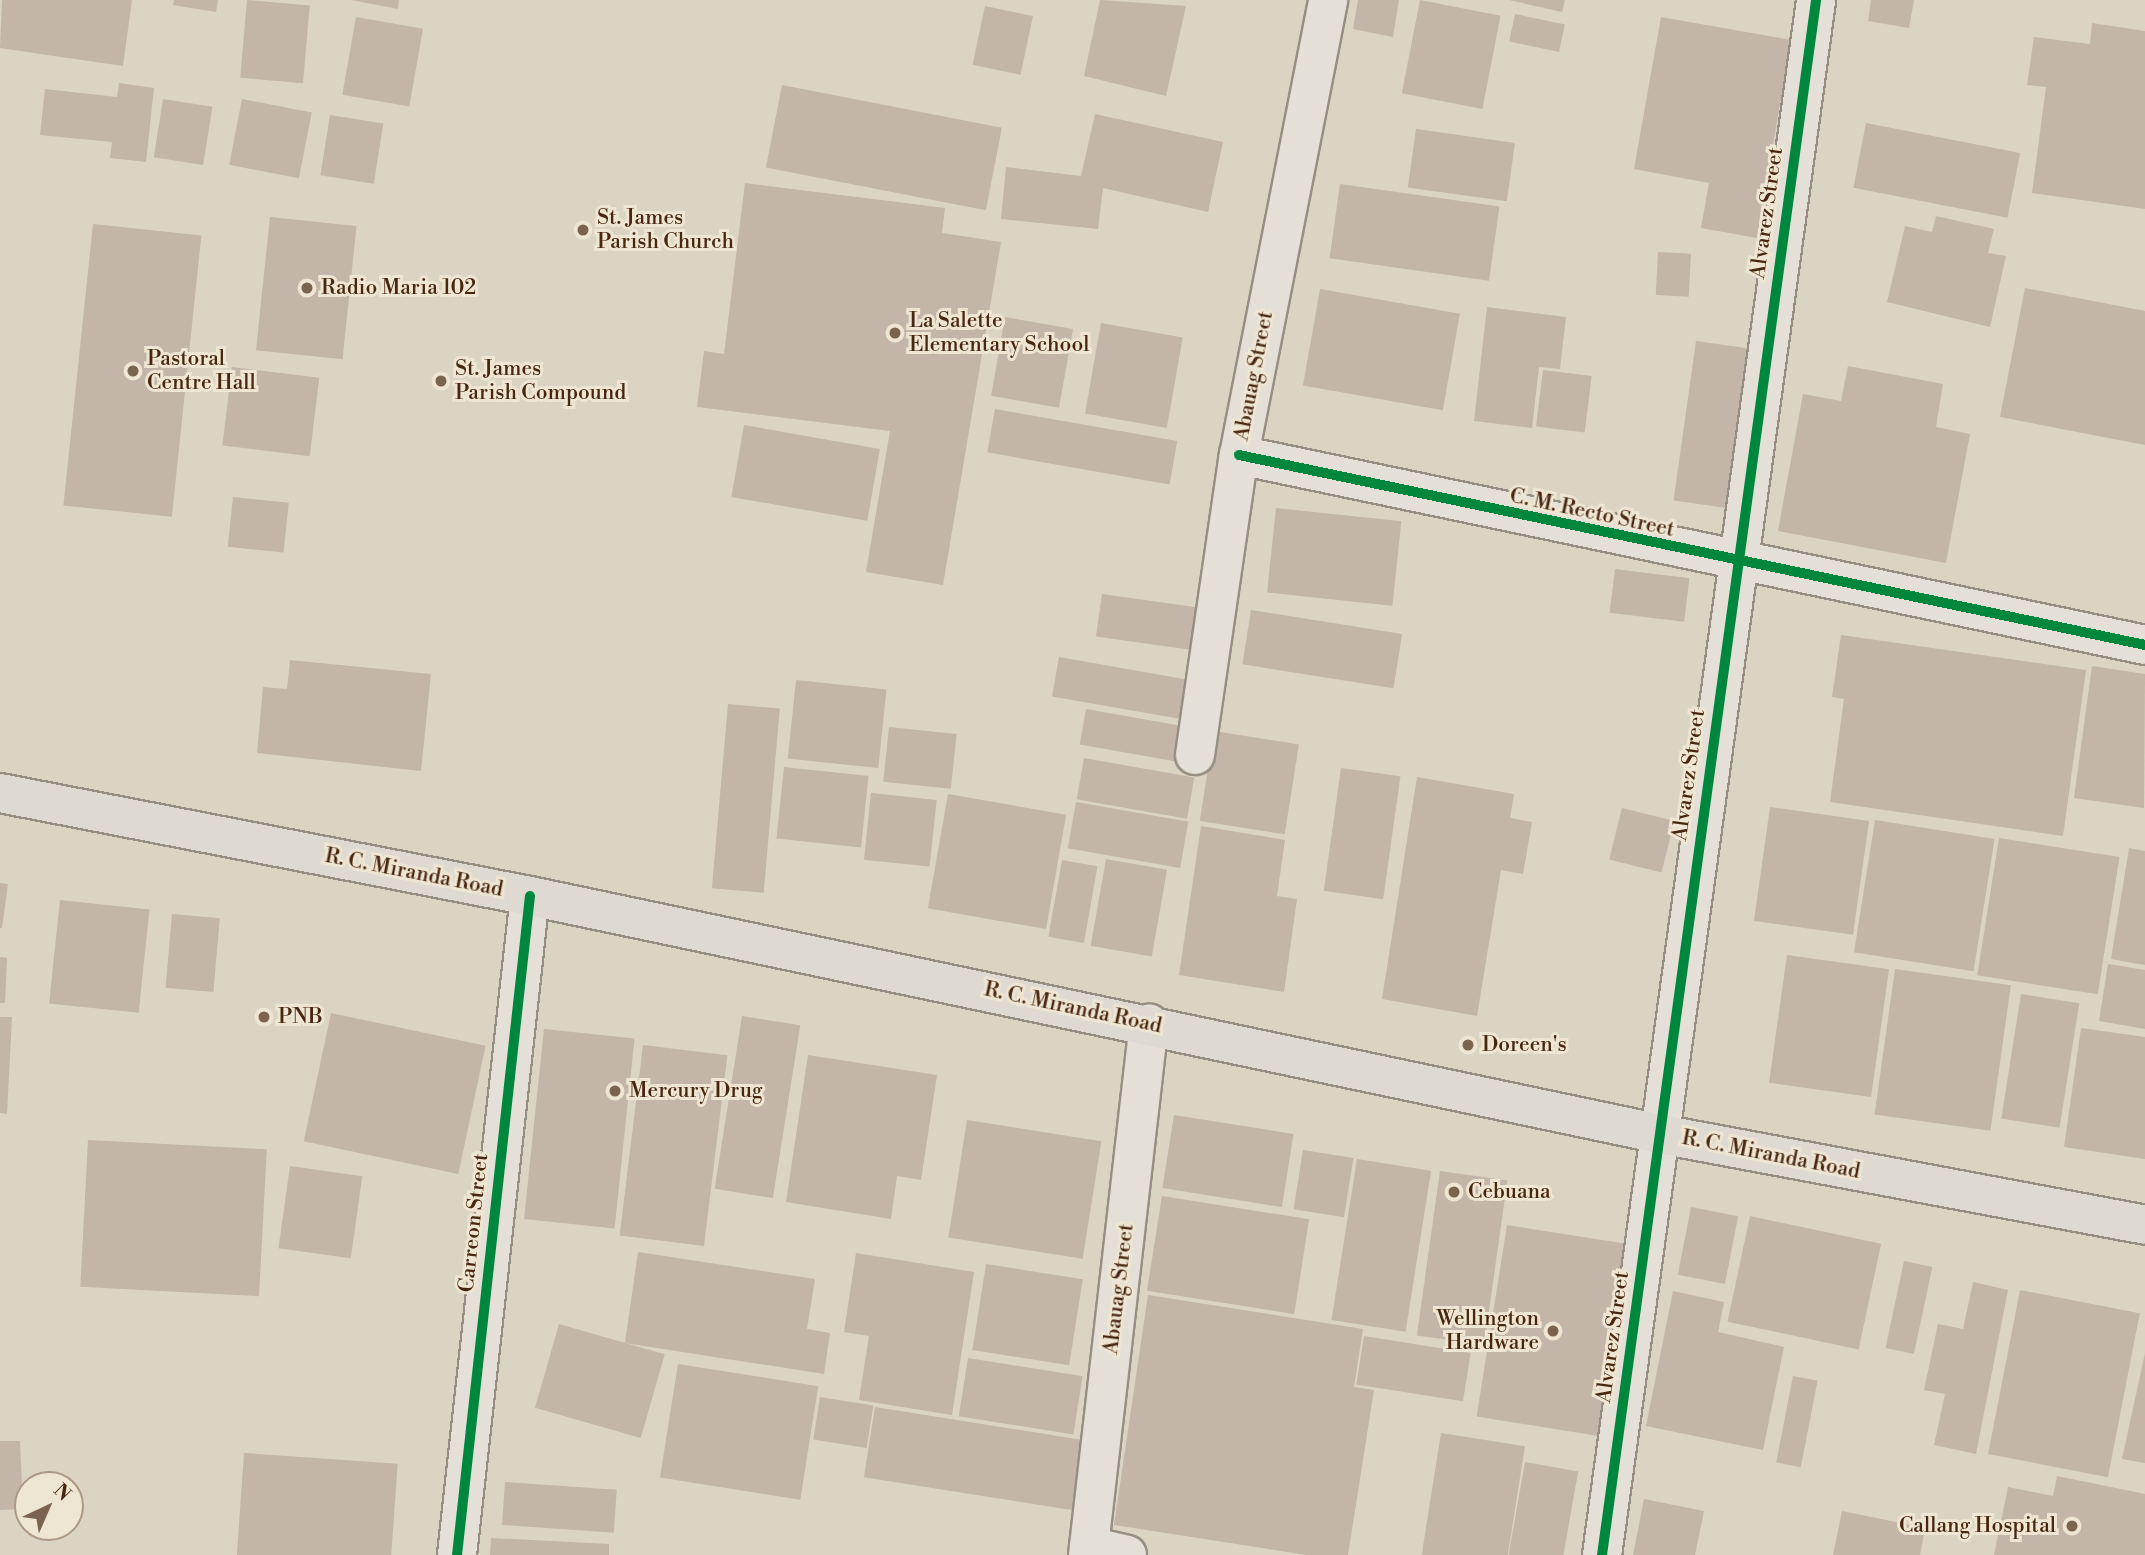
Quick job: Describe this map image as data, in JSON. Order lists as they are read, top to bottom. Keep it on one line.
{"streets":{"main road":["R. C. Miranda Road"],"street":["Alvarez Street","Abauag Street","C. M. Recto Street","Carreon Street"]},"crossings":[["Alvarez Street","C. M. Recto Street"],["Alvarez Street","R. C. Miranda Road"],["Abauag Street","C. M. Recto Street"],["Abauag Street","R. C. Miranda Road"],["R. C. Miranda Road","Carreon Street"]],"places":["St. James Parish Church","Radio Maria 102","La Salette Elementary School","Pastoral Centre Hall","St. James Parish Compound","PNB","Doreen's","Mercury Drug","Cebuana","Wellington Hardware","Callang Hospital"],"north":"top right"}
